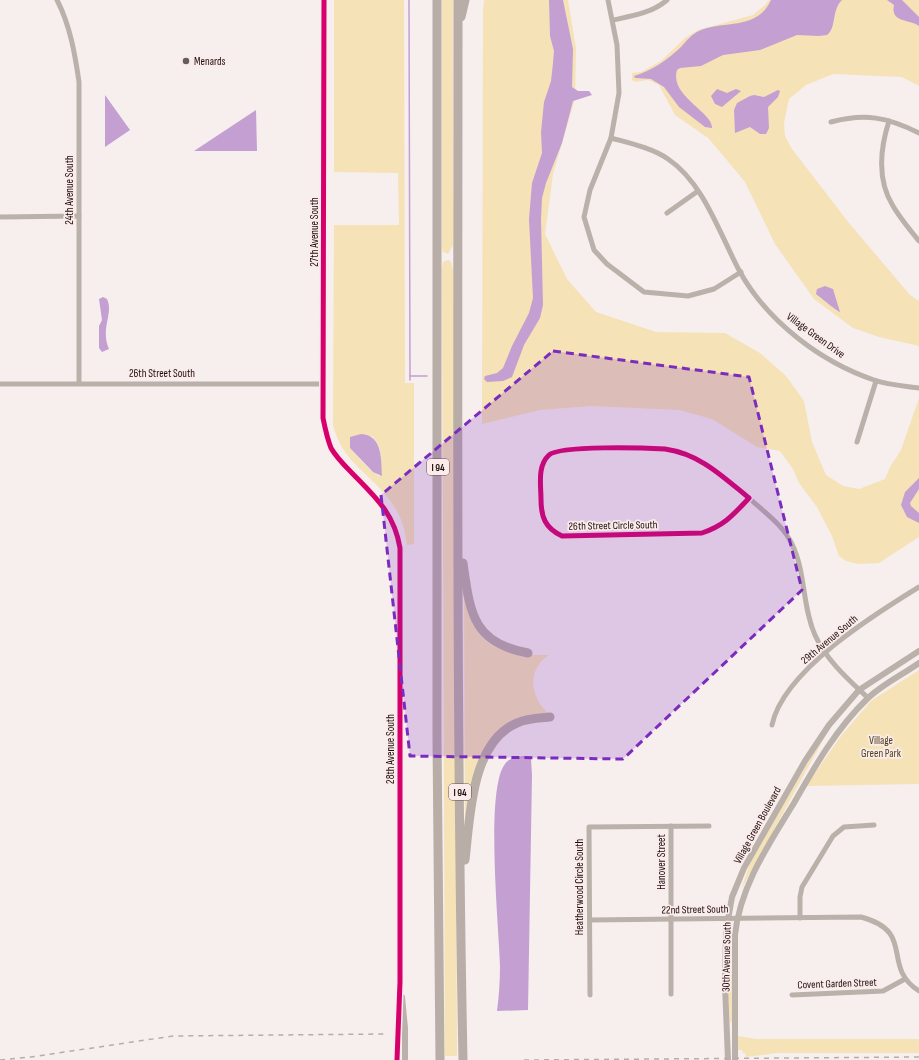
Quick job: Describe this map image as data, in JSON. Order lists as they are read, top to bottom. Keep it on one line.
{"streets":{"highway":["I 94"],"street":["24th Avenue South","27th Avenue South","Village Green Drive","26th Street South","26th Street Circle South","29th Avenue South","28th Avenue South","Village Green Boulevard","Hanover Street","Heatherwood Circle South","22nd Street South","30th Avenue South","Covent Garden Street"]},"crossings":[["24th Avenue South","26th Street South"],["27th Avenue South","26th Street South"],["27th Avenue South","28th Avenue South"],["26th Street Circle South","29th Avenue South"],["26th Street Circle South","Village Green Boulevard"],["26th Street Circle South","30th Avenue South"],["Village Green Boulevard","22nd Street South"],["Hanover Street","Heatherwood Circle South"],["Hanover Street","22nd Street South"],["Heatherwood Circle South","22nd Street South"],["22nd Street South","30th Avenue South"],["22nd Street South","Covent Garden Street"]],"parks":["Village Green Park"],"places":["Menards"]}
